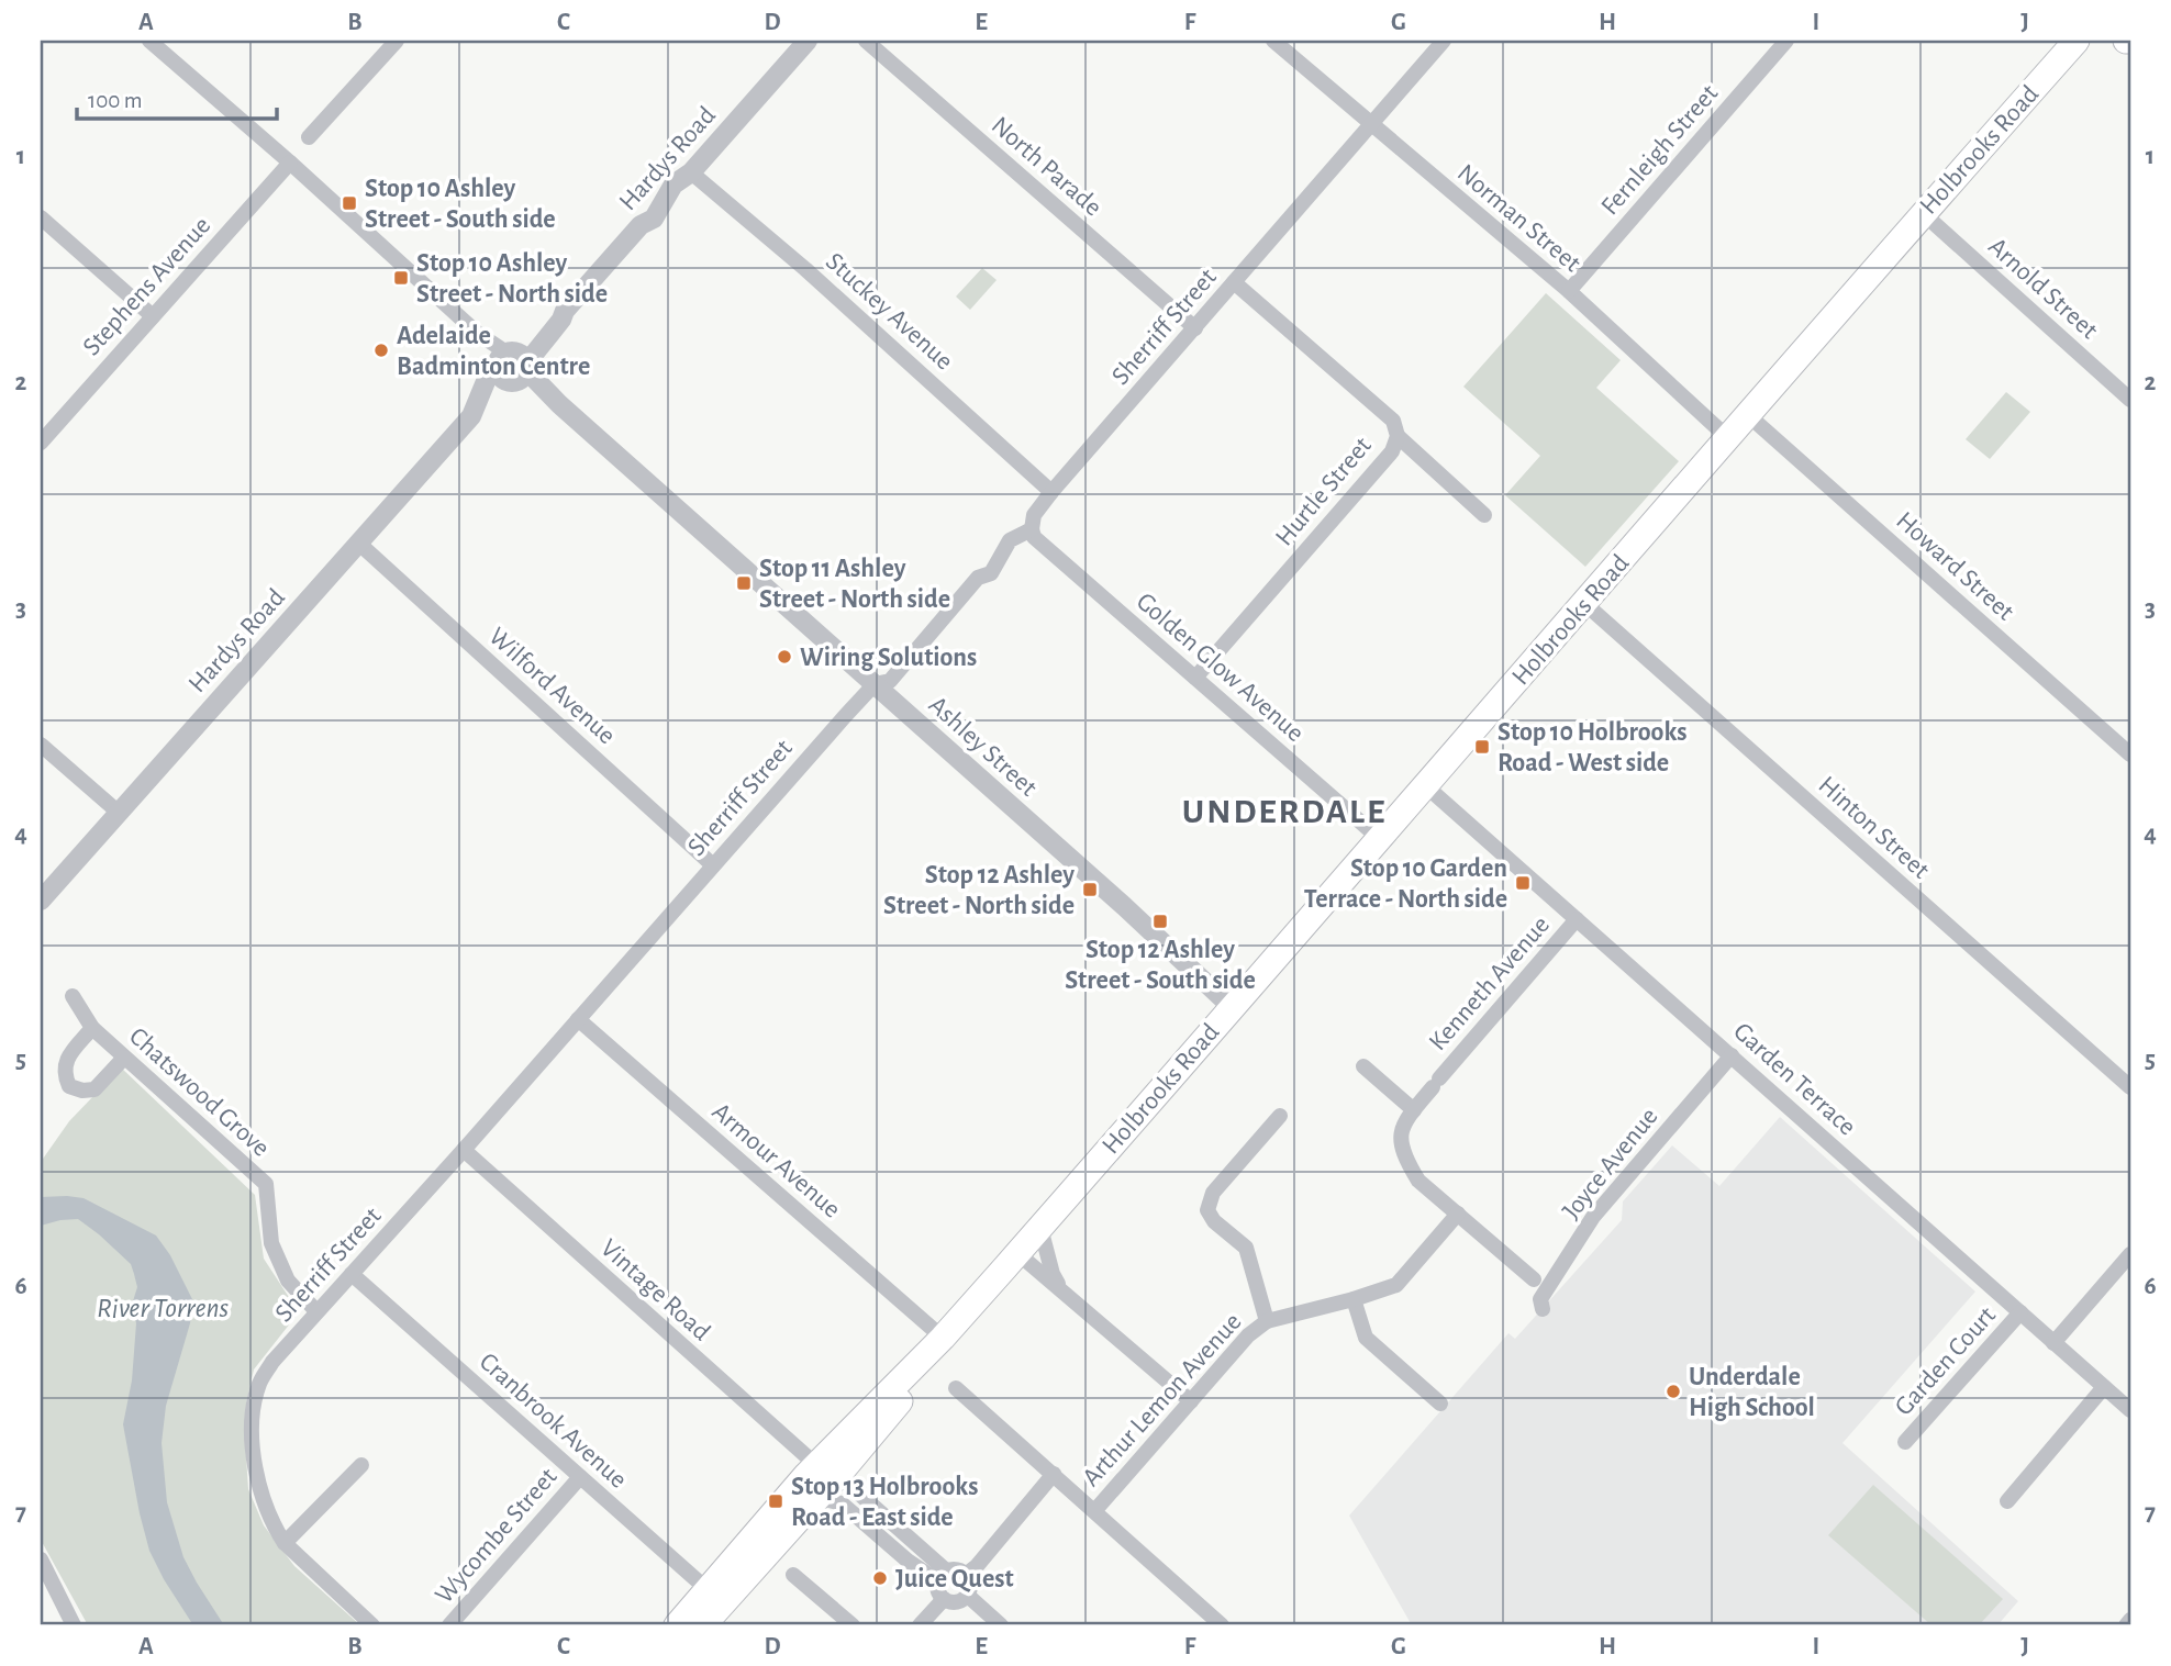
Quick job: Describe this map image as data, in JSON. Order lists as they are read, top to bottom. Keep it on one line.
{"streets":{"main road":["Holbrooks Road"],"street":["Fernleigh Street","Hardys Road","North Parade","Norman Street","Stephens Avenue","Arnold Street","Stuckey Avenue","Sherriff Street","Hurtle Street","Howard Street","Golden Glow Avenue","Wilford Avenue","Ashley Street","Hinton Street","Kenneth Avenue","Garden Terrace","Chatswood Grove","Armour Avenue","Joyce Avenue","Vintage Road","Garden Court","Arthur Lemon Avenue","Cranbrook Avenue","Wycombe Street"]},"crossings":[["Fernleigh Street","Norman Street"],["Holbrooks Road","Norman Street"],["Holbrooks Road","Arnold Street"],["Holbrooks Road","Howard Street"],["Holbrooks Road","Golden Glow Avenue"],["Holbrooks Road","Ashley Street"],["Holbrooks Road","Hinton Street"],["Holbrooks Road","Garden Terrace"],["Holbrooks Road","Armour Avenue"],["Holbrooks Road","Vintage Road"],["Holbrooks Road","Cranbrook Avenue"],["Hardys Road","Stuckey Avenue"],["Hardys Road","Wilford Avenue"],["Hardys Road","Ashley Street"],["North Parade","Sherriff Street"],["Norman Street","Sherriff Street"],["Stephens Avenue","Ashley Street"],["Stuckey Avenue","Sherriff Street"],["Sherriff Street","Hurtle Street"],["Sherriff Street","Golden Glow Avenue"],["Sherriff Street","Wilford Avenue"],["Sherriff Street","Ashley Street"],["Sherriff Street","Chatswood Grove"],["Sherriff Street","Armour Avenue"],["Sherriff Street","Vintage Road"],["Sherriff Street","Cranbrook Avenue"],["Hurtle Street","Golden Glow Avenue"],["Kenneth Avenue","Garden Terrace"],["Kenneth Avenue","Arthur Lemon Avenue"],["Garden Terrace","Joyce Avenue"],["Garden Terrace","Garden Court"],["Cranbrook Avenue","Wycombe Street"]],"districts":["UNDERDALE"],"water":["River Torrens"],"places":{"transit":["Stop 10 Ashley Street - South side","Stop 10 Ashley Street - North side","Stop 11 Ashley Street - North side","Stop 10 Holbrooks Road - West side","Stop 10 Garden Terrace - North side","Stop 12 Ashley Street - North side","Stop 12 Ashley Street - South side","Stop 13 Holbrooks Road - East side"],"other":["Adelaide Badminton Centre","Wiring Solutions","Underdale High School","Juice Quest"]},"scale_bar":"100 m","grid":{"columns":["A","B","C","D","E","F","G","H","I","J"],"rows":["1","2","3","4","5","6","7"]}}
